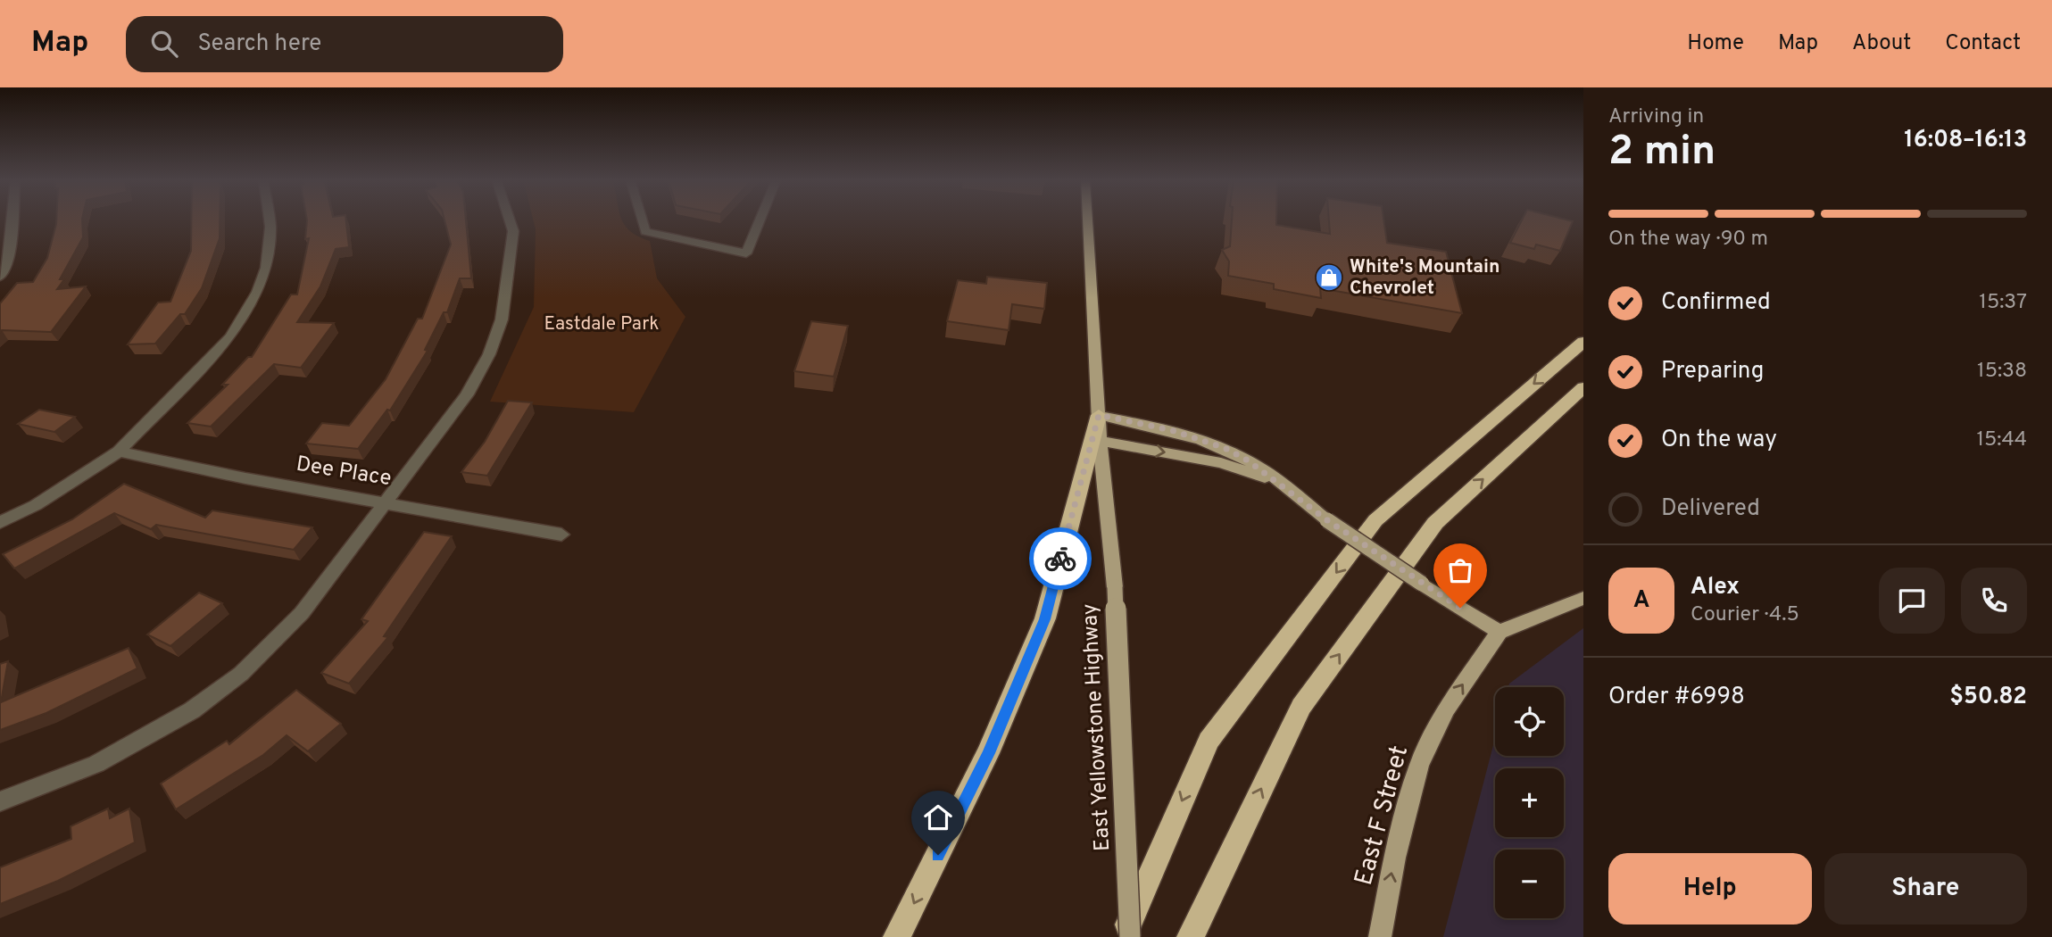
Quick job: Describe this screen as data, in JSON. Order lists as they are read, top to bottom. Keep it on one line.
{"streets":{"main road":["East Yellowstone Highway","East F Street"],"street":["Dee Place"]},"one_way":["East F Street"],"parks":["Eastdale Park"],"places":{"shop":["White's Mountain Chevrolet"]},"page":{"header":"Map","search":"Search here","nav":["Home","Map","About","Contact"],"heading":["2 min","Arriving in","16:08–16:13"],"panel":["Alex","Courier · 4.5","Order #6998","$50.82"],"bar":"On the way · 90 m","list":[["Confirmed","15:37"],["Preparing","15:38"],["On the way","15:44"],"Delivered"],"round":"A","map_buttons":["+","−"],"buttons":["Help","Share"]}}
